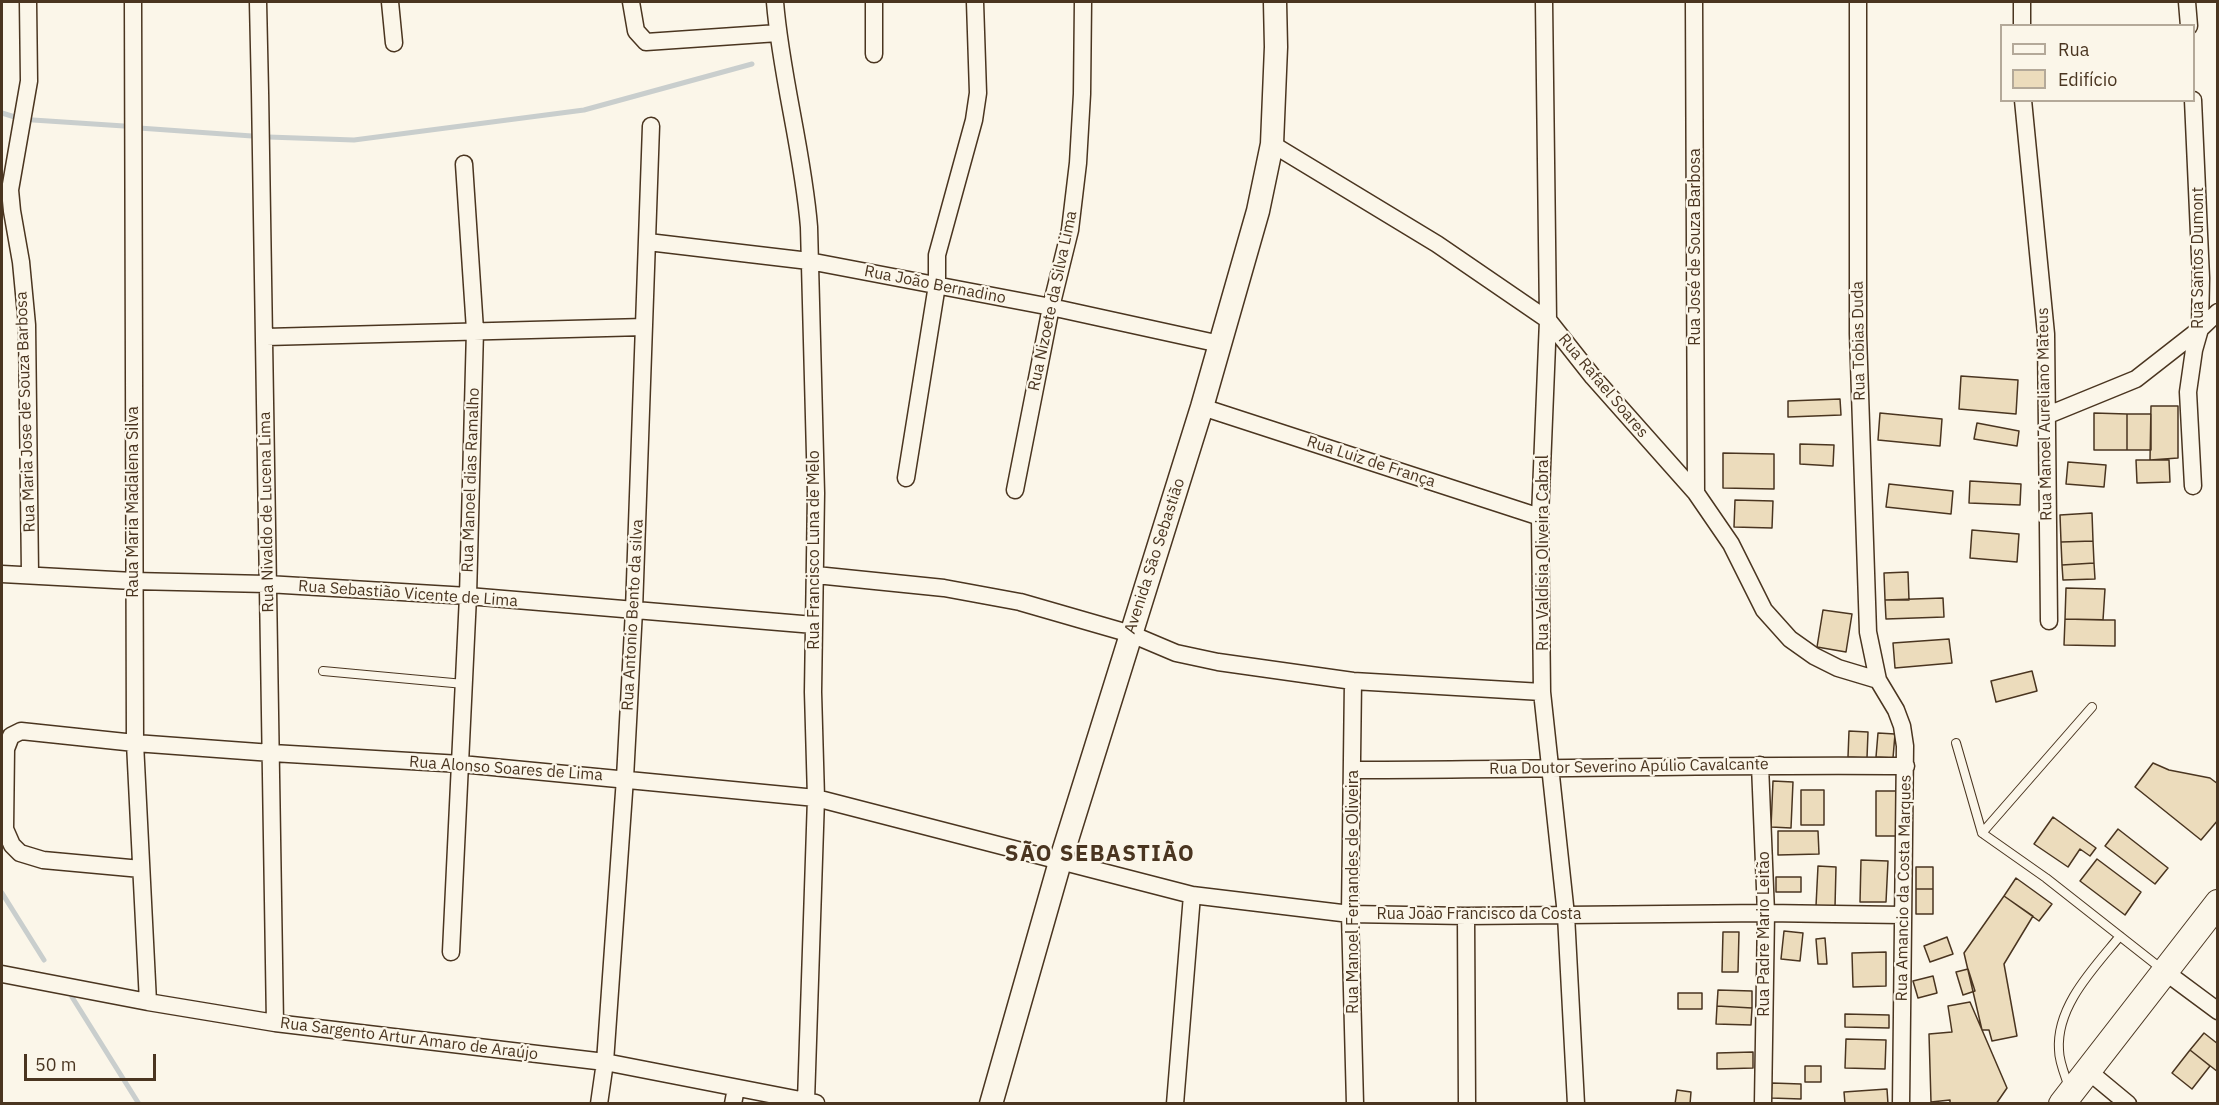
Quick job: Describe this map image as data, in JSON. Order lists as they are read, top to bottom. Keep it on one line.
{"streets":{"main road":["Avenida São Sebastião"],"street":["Rua José de Souza Barbosa","Rua Santos Dumont","Rua João Bernadino","Rua Nizoete da Silva Lima","Rua Tobias Duda","Rua Rafael Soares","Rua Maria Jose de Souza Barbosa","Rua Manoel Aureliano Mateus","Rua Luiz de França","Rua Manoel dias Ramalho","Raua Maria Madalena Silva","Rua Nivaldo de Lucena Lima","Rua Francisco Luna de Melo","Rua Valdisia Oliveira Cabral","Rua Sebastião Vicente de Lima","Rua Antonio Bento da silva","Rua Doutor Severino Apúlio Cavalcante","Rua Alonso Soares de Lima","Rua Amancio da Costa Marques","Rua Manoel Fernandes de Oliveira","Rua João Francisco da Costa","Rua Padre Mario Leitão","Rua Sargento Artur Amaro de Araújo"]},"crossings":[["Rua José de Souza Barbosa","Rua Rafael Soares"],["Rua João Bernadino","Rua Nizoete da Silva Lima"],["Rua João Bernadino","Rua Francisco Luna de Melo"],["Rua João Bernadino","Avenida São Sebastião"],["Rua João Bernadino","Rua Antonio Bento da silva"],["Rua Tobias Duda","Rua Rafael Soares"],["Rua Tobias Duda","Rua Amancio da Costa Marques"],["Rua Rafael Soares","Rua Valdisia Oliveira Cabral"],["Rua Rafael Soares","Avenida São Sebastião"],["Rua Rafael Soares","Rua Amancio da Costa Marques"],["Rua Maria Jose de Souza Barbosa","Rua Sebastião Vicente de Lima"],["Rua Luiz de França","Rua Valdisia Oliveira Cabral"],["Rua Luiz de França","Avenida São Sebastião"],["Rua Manoel dias Ramalho","Rua Sebastião Vicente de Lima"],["Rua Manoel dias Ramalho","Rua Alonso Soares de Lima"],["Raua Maria Madalena Silva","Rua Sebastião Vicente de Lima"],["Raua Maria Madalena Silva","Rua Alonso Soares de Lima"],["Raua Maria Madalena Silva","Rua Sargento Artur Amaro de Araújo"],["Rua Nivaldo de Lucena Lima","Rua Sebastião Vicente de Lima"],["Rua Nivaldo de Lucena Lima","Rua Alonso Soares de Lima"],["Rua Nivaldo de Lucena Lima","Rua Sargento Artur Amaro de Araújo"],["Rua Francisco Luna de Melo","Rua Sebastião Vicente de Lima"],["Rua Francisco Luna de Melo","Rua Alonso Soares de Lima"],["Rua Francisco Luna de Melo","Rua Sargento Artur Amaro de Araújo"],["Rua Valdisia Oliveira Cabral","Rua Doutor Severino Apúlio Cavalcante"],["Rua Valdisia Oliveira Cabral","Rua João Francisco da Costa"],["Avenida São Sebastião","Rua Alonso Soares de Lima"],["Avenida São Sebastião","Rua João Francisco da Costa"],["Rua Sebastião Vicente de Lima","Rua Antonio Bento da silva"],["Rua Antonio Bento da silva","Rua Alonso Soares de Lima"],["Rua Antonio Bento da silva","Rua Sargento Artur Amaro de Araújo"],["Rua Doutor Severino Apúlio Cavalcante","Rua Amancio da Costa Marques"],["Rua Doutor Severino Apúlio Cavalcante","Rua Manoel Fernandes de Oliveira"],["Rua Doutor Severino Apúlio Cavalcante","Rua Padre Mario Leitão"],["Rua Alonso Soares de Lima","Rua João Francisco da Costa"],["Rua Amancio da Costa Marques","Rua João Francisco da Costa"],["Rua Manoel Fernandes de Oliveira","Rua João Francisco da Costa"],["Rua João Francisco da Costa","Rua Padre Mario Leitão"]],"districts":["SÃO SEBASTIÃO"],"legend":["Rua","Edifício"],"scale_bar":"50 m"}
